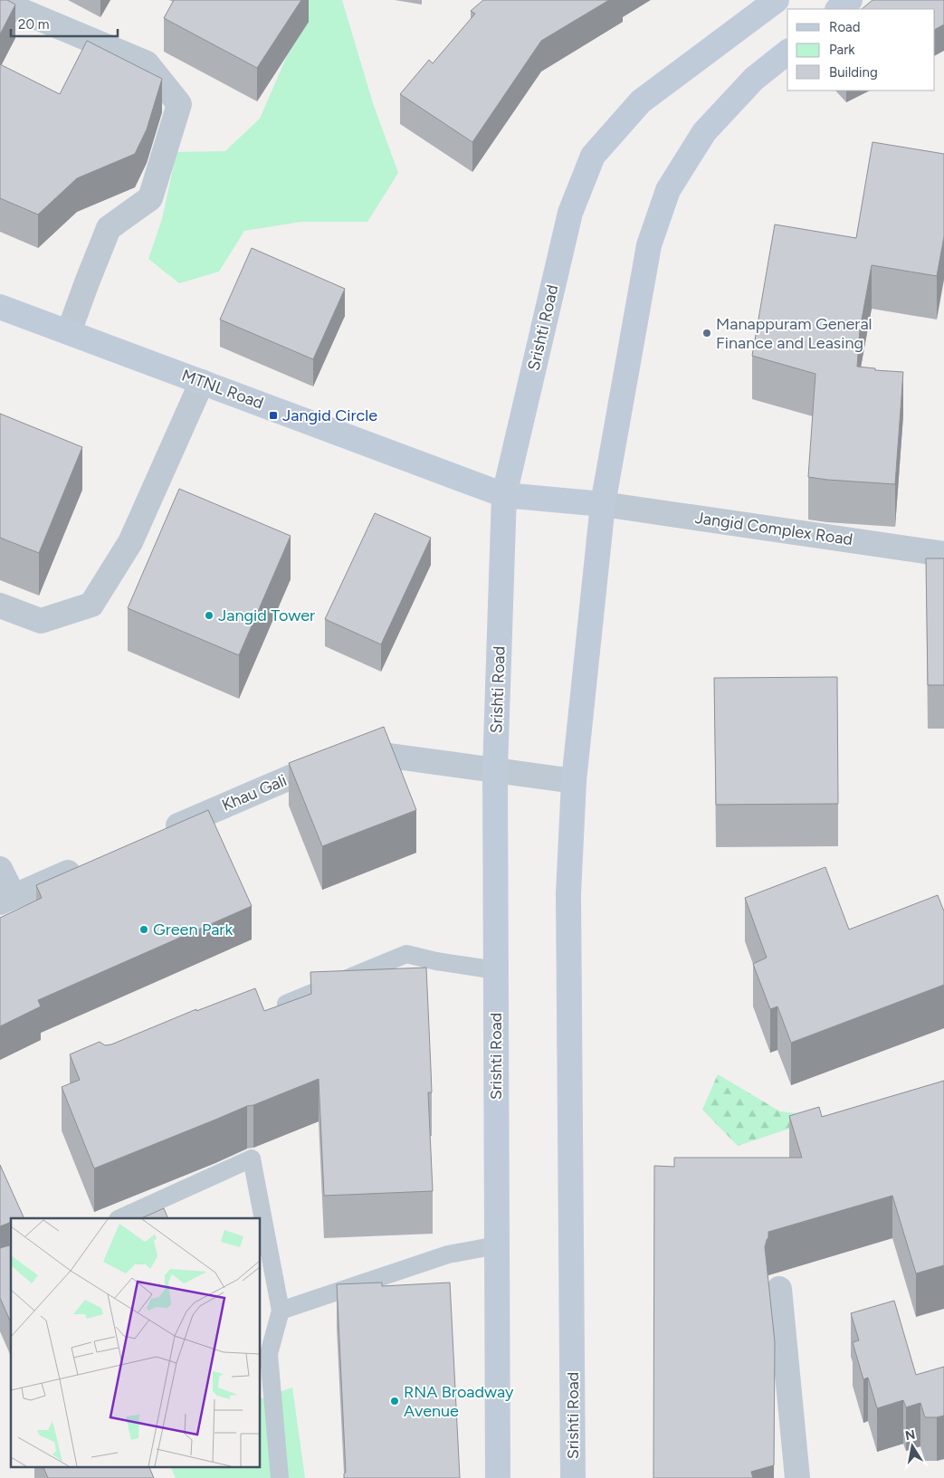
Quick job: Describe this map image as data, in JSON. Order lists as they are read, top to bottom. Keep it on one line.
{"streets":{"main road":["Srishti Road","MTNL Road"],"street":["Jangid Complex Road","Khau Gali"]},"crossings":[["Srishti Road","MTNL Road"],["Srishti Road","Jangid Complex Road"],["Srishti Road","Khau Gali"],["MTNL Road","Jangid Complex Road"]],"places":{"other":["Manappuram General Finance and Leasing","Jangid Tower","Green Park","RNA Broadway Avenue"],"transit":["Jangid Circle"]},"legend":["Road","Park","Building"],"scale_bar":"20 m","north":"top"}
